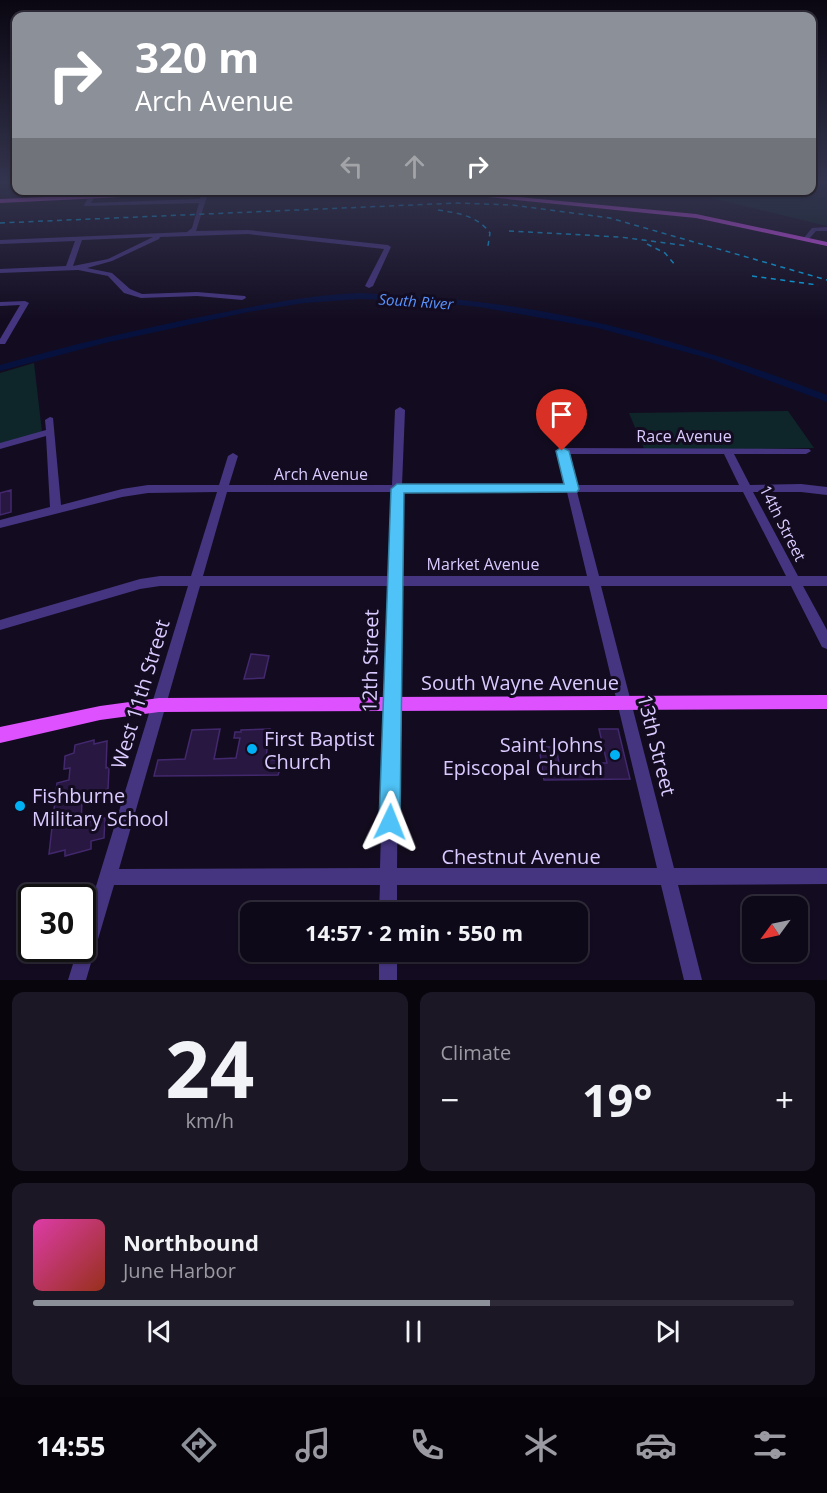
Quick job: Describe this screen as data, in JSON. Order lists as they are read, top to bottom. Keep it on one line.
{"streets":{"main road":["South Wayne Avenue"],"street":["Race Avenue","Arch Avenue","14th Street","Market Avenue","12th Street","West 11th Street","13th Street","Chestnut Avenue"]},"crossings":[["Race Avenue","14th Street"],["Race Avenue","13th Street"],["Arch Avenue","14th Street"],["Arch Avenue","12th Street"],["Arch Avenue","West 11th Street"],["Arch Avenue","13th Street"],["14th Street","Market Avenue"],["Market Avenue","12th Street"],["Market Avenue","West 11th Street"],["Market Avenue","13th Street"],["12th Street","South Wayne Avenue"],["12th Street","Chestnut Avenue"],["South Wayne Avenue","West 11th Street"],["South Wayne Avenue","13th Street"],["West 11th Street","Chestnut Avenue"],["13th Street","Chestnut Avenue"]],"water":["South River"],"places":["First Baptist Church","Saint Johns Episcopal Church","Fishburne Military School"],"north":"bottom left","page":{"turn":["320 m","Arch Avenue"],"limit":"30","trip":"14:57 · 2 min · 550 m","tile":[["24","km/h"],"Climate"],"heat":["−","19°","+"],"song":["Northbound","June Harbor"],"tabs":"14:55"}}
